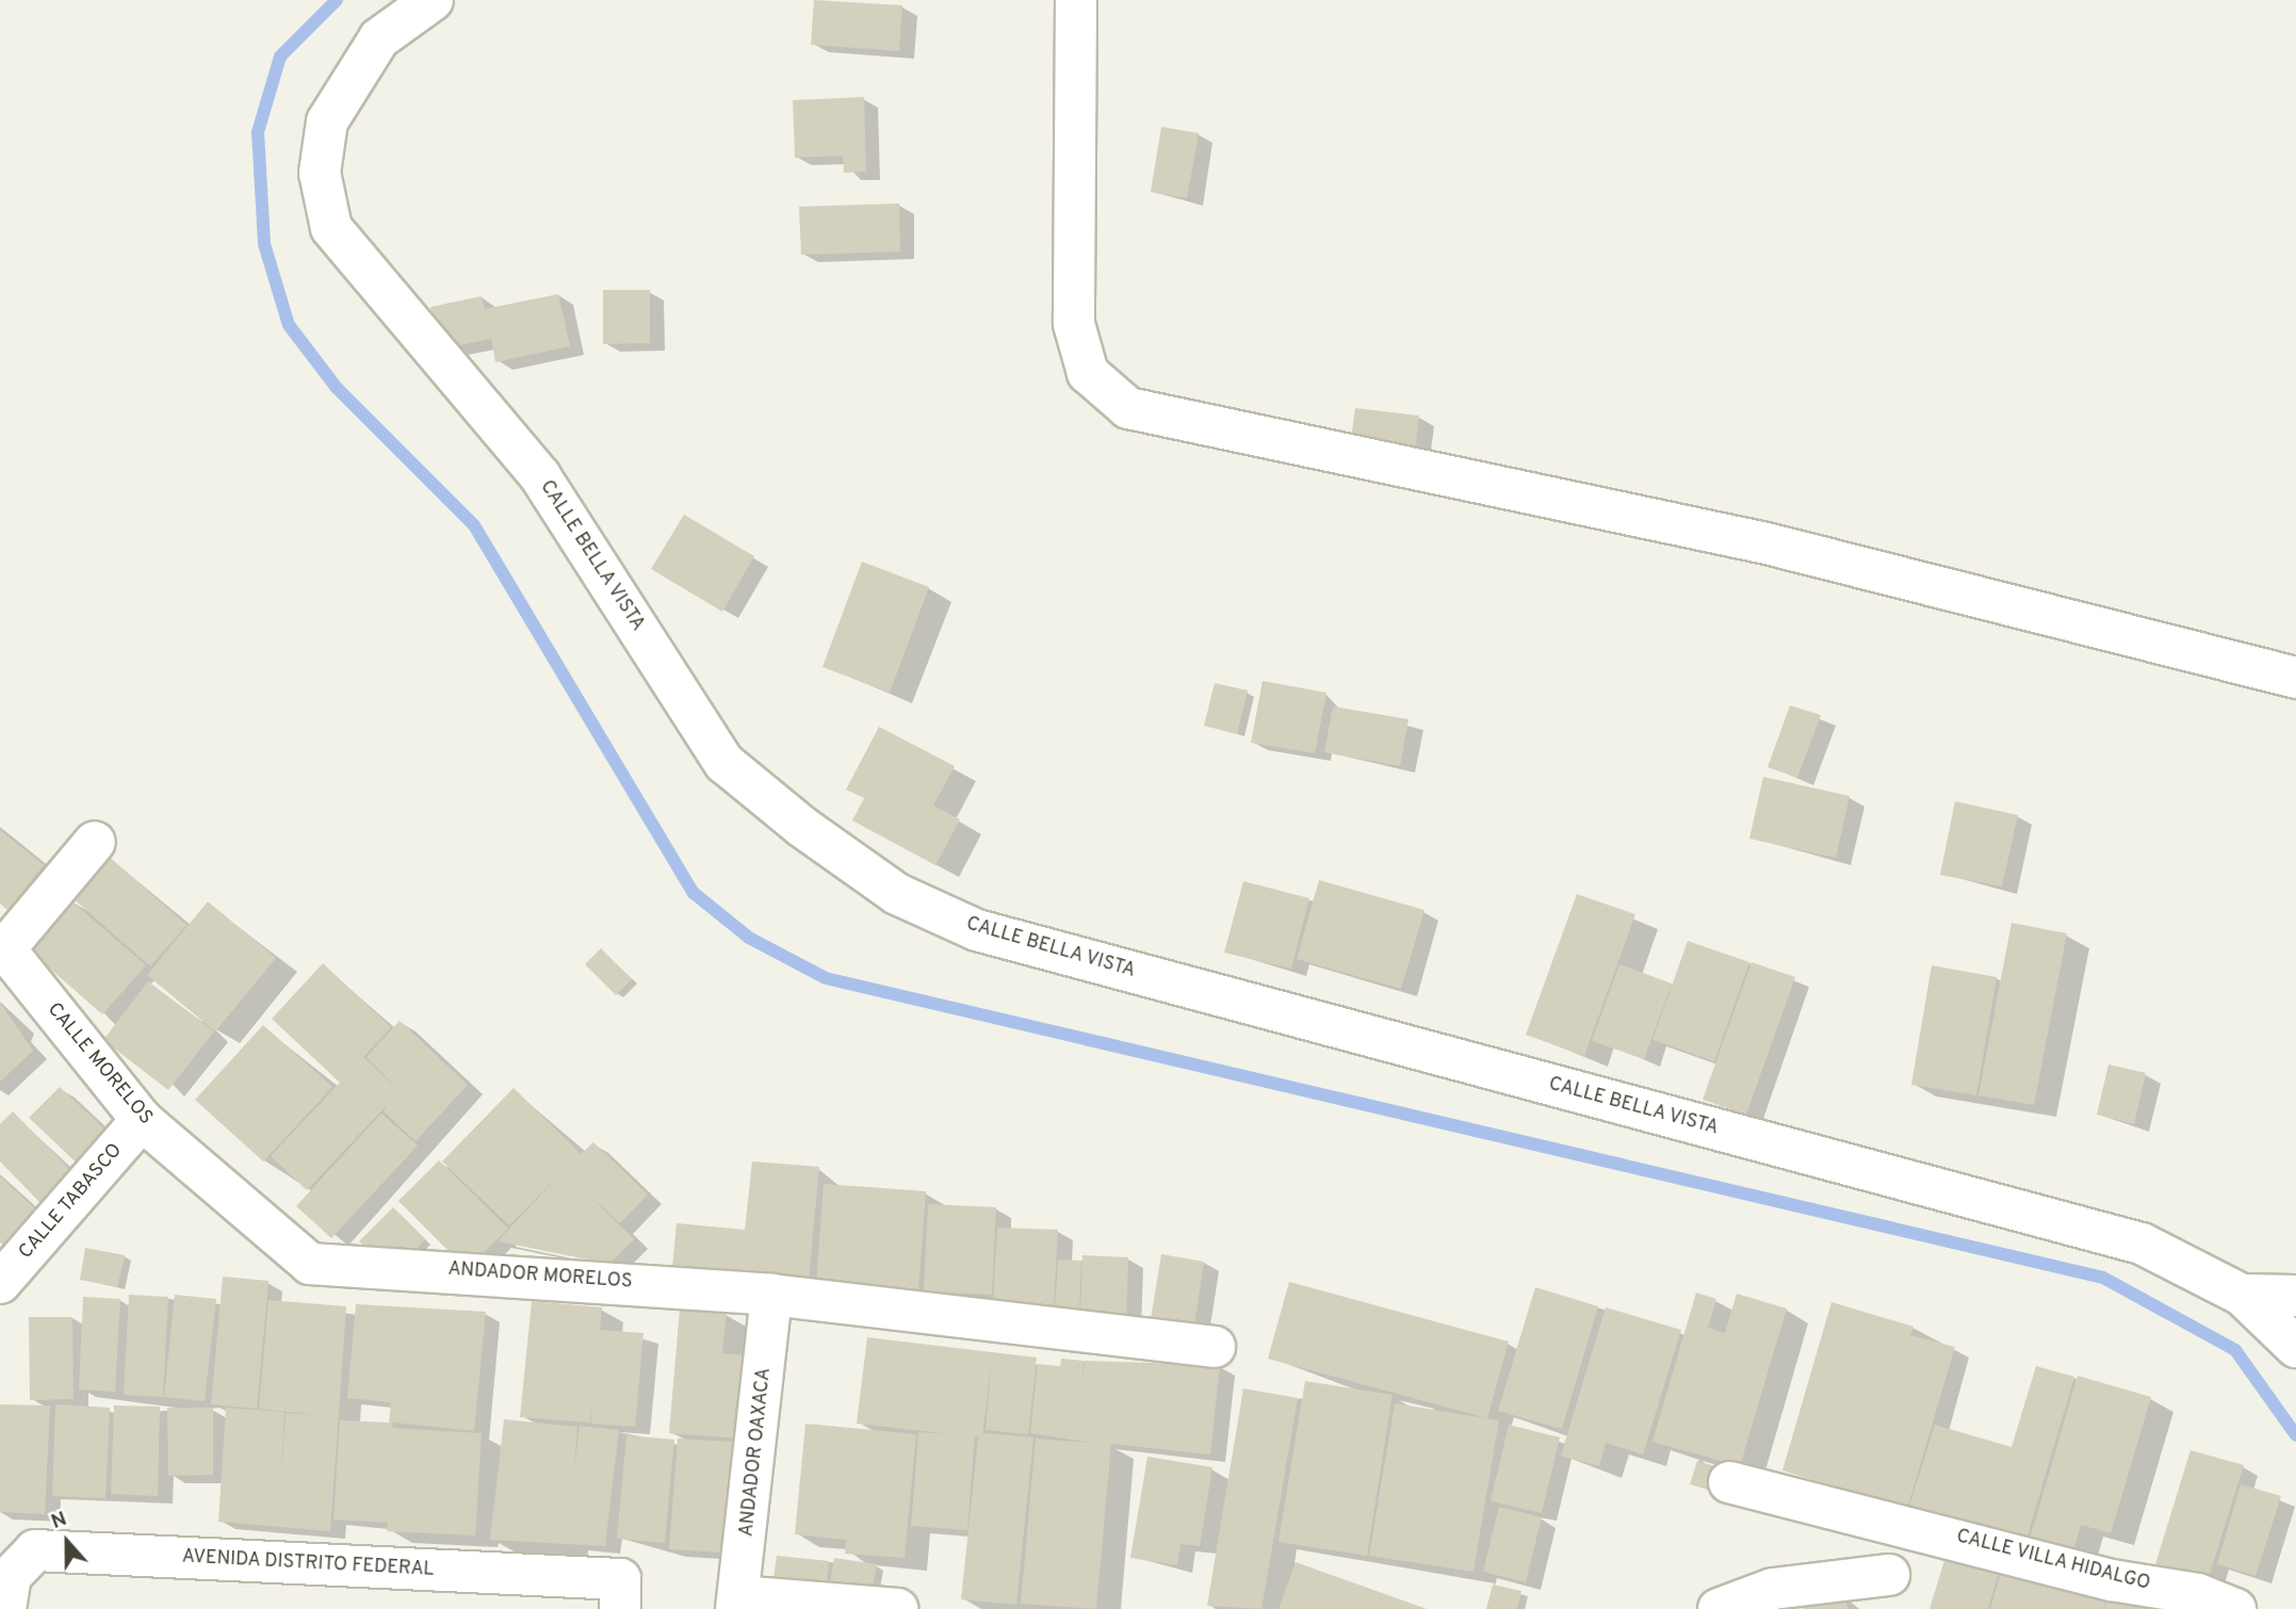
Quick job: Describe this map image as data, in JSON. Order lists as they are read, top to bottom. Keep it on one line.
{"streets":{"street":["CALLE BELLA VISTA","CALLE MORELOS","CALLE TABASCO","ANDADOR MORELOS","ANDADOR OAXACA","CALLE VILLA HIDALGO","AVENIDA DISTRITO FEDERAL"]},"crossings":[["CALLE MORELOS","CALLE TABASCO"],["CALLE MORELOS","ANDADOR MORELOS"],["ANDADOR MORELOS","ANDADOR OAXACA"]],"north":"top"}
